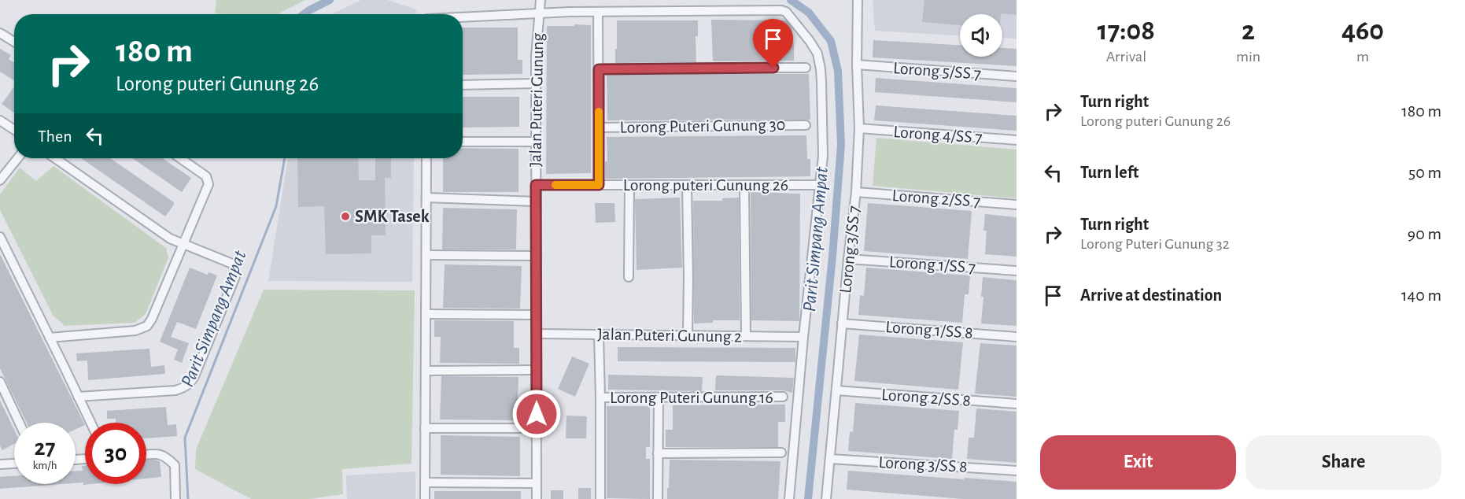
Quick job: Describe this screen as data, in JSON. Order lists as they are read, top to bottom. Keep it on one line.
{"streets":{"street":["Lorong 5/SS 7","Jalan Puteri Gunung","Lorong Puteri Gunung 30","Lorong 4/SS 7","Lorong puteri Gunung 26","Lorong 2/SS 7","Lorong 3/SS 7","Lorong 1/SS 7","Lorong 1/SS 8","Jalan Puteri Gunung 2","Lorong Puteri Gunung 16","Lorong 2/SS 8","Lorong 3/SS 8"]},"crossings":[["Lorong 5/SS 7","Lorong 3/SS 7"],["Jalan Puteri Gunung","Lorong puteri Gunung 26"],["Jalan Puteri Gunung","Jalan Puteri Gunung 2"],["Lorong 4/SS 7","Lorong 3/SS 7"],["Lorong 2/SS 7","Lorong 3/SS 7"],["Lorong 3/SS 7","Lorong 1/SS 7"],["Lorong 3/SS 7","Lorong 1/SS 8"],["Lorong 3/SS 7","Lorong 2/SS 8"],["Lorong 3/SS 7","Lorong 3/SS 8"]],"water":["Parit Simpang Ampat"],"places":["SMK Tasek"],"page":{"eta":["17:08","Arrival","2","min","460","m"],"turn":["180 m","Lorong puteri Gunung 26"],"list":[{"name":"Turn right","note":"Lorong puteri Gunung 26","value":"180 m"},{"name":"Turn left","value":"50 m"},{"name":"Turn right","note":"Lorong Puteri Gunung 32","value":"90 m"},{"name":"Arrive at destination","value":"140 m"}],"then":"Then","speed":"27 km/h","limit":"30","buttons":["Exit","Share"]}}
